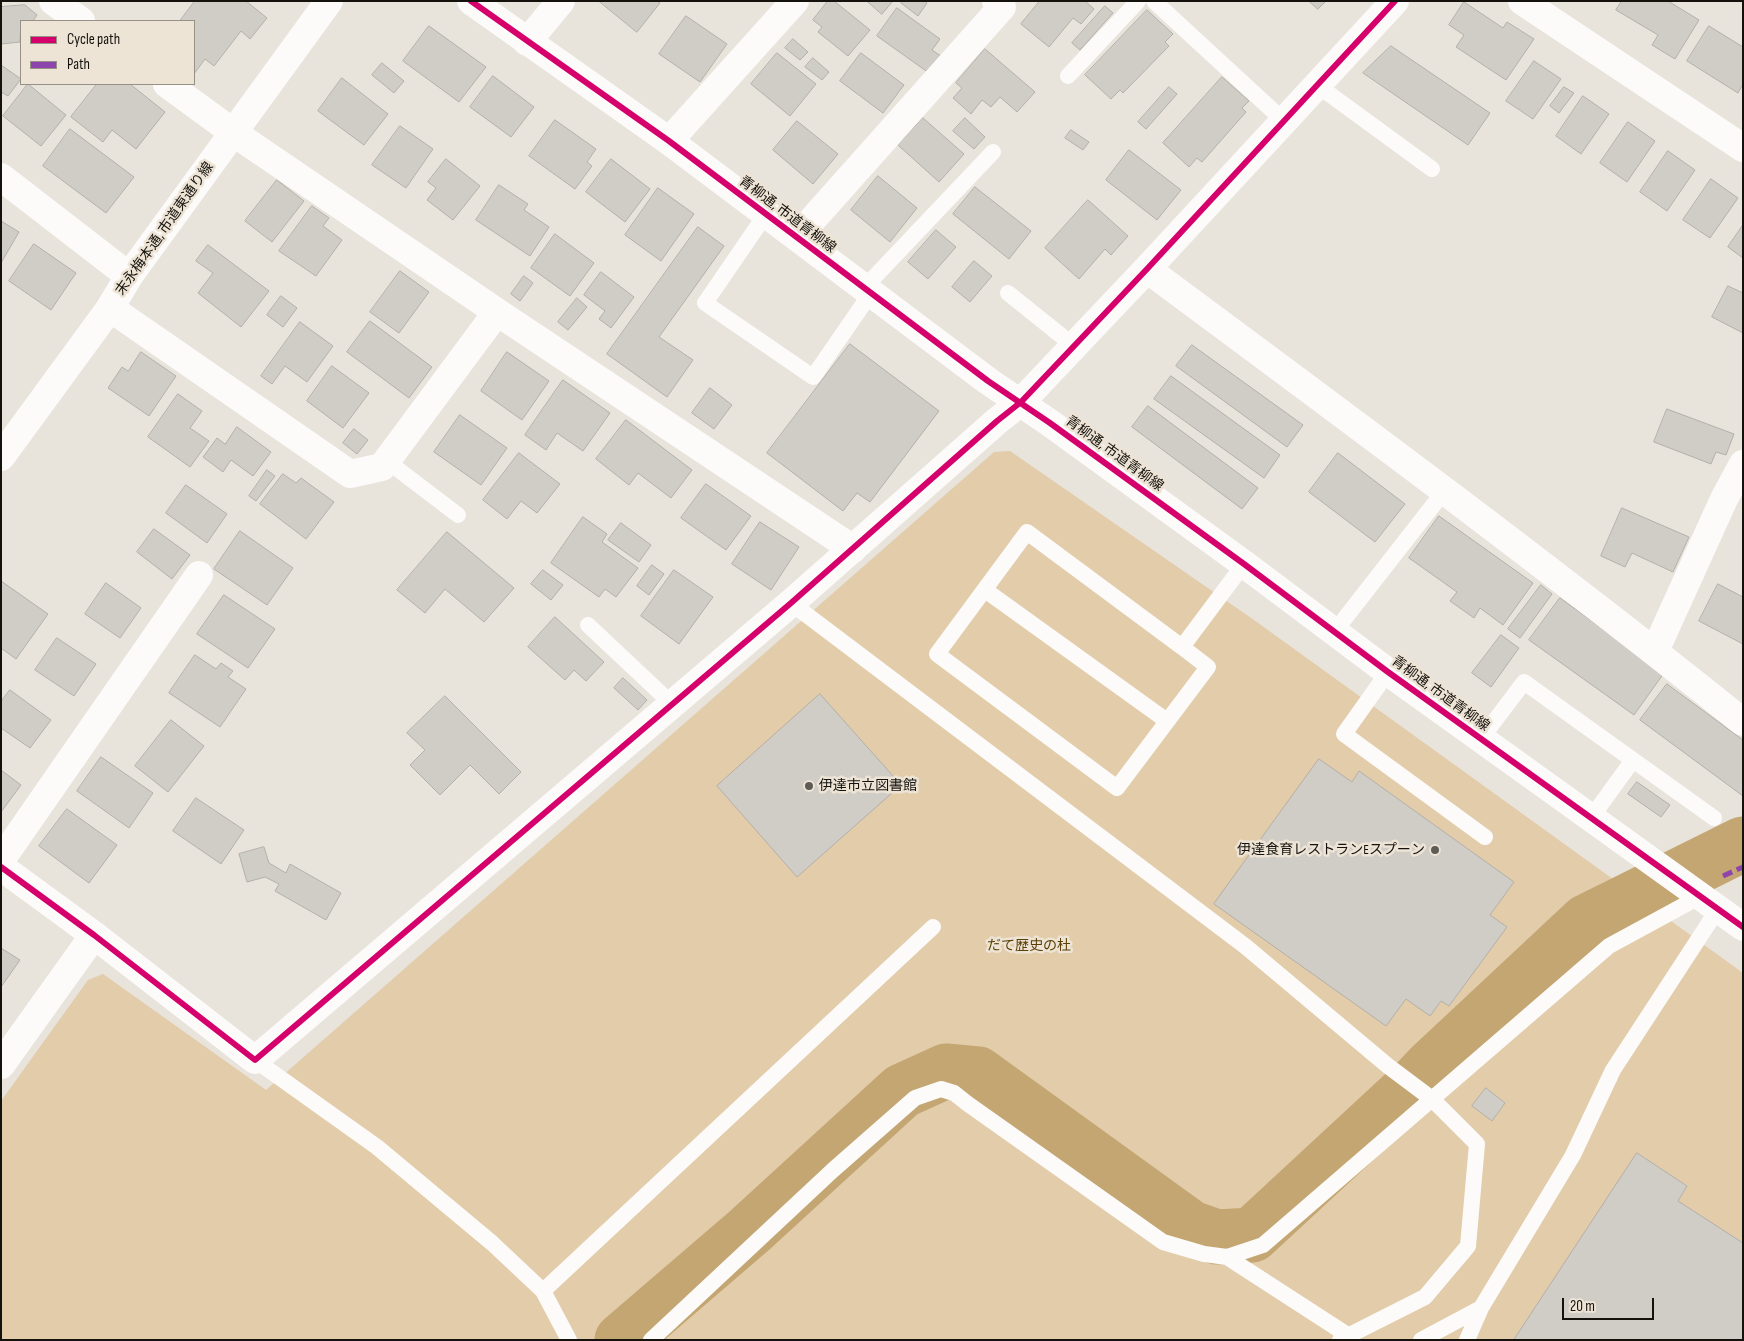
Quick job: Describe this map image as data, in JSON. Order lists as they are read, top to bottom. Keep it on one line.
{"streets":{"street":["青柳通, 市道青柳線","末永梅本通, 市道東通り線"]},"parks":["だて歴史の杜"],"places":["伊達市立図書館","伊達食育レストランEスプーン"],"legend":["Cycle path","Path"],"scale_bar":"20 m"}
